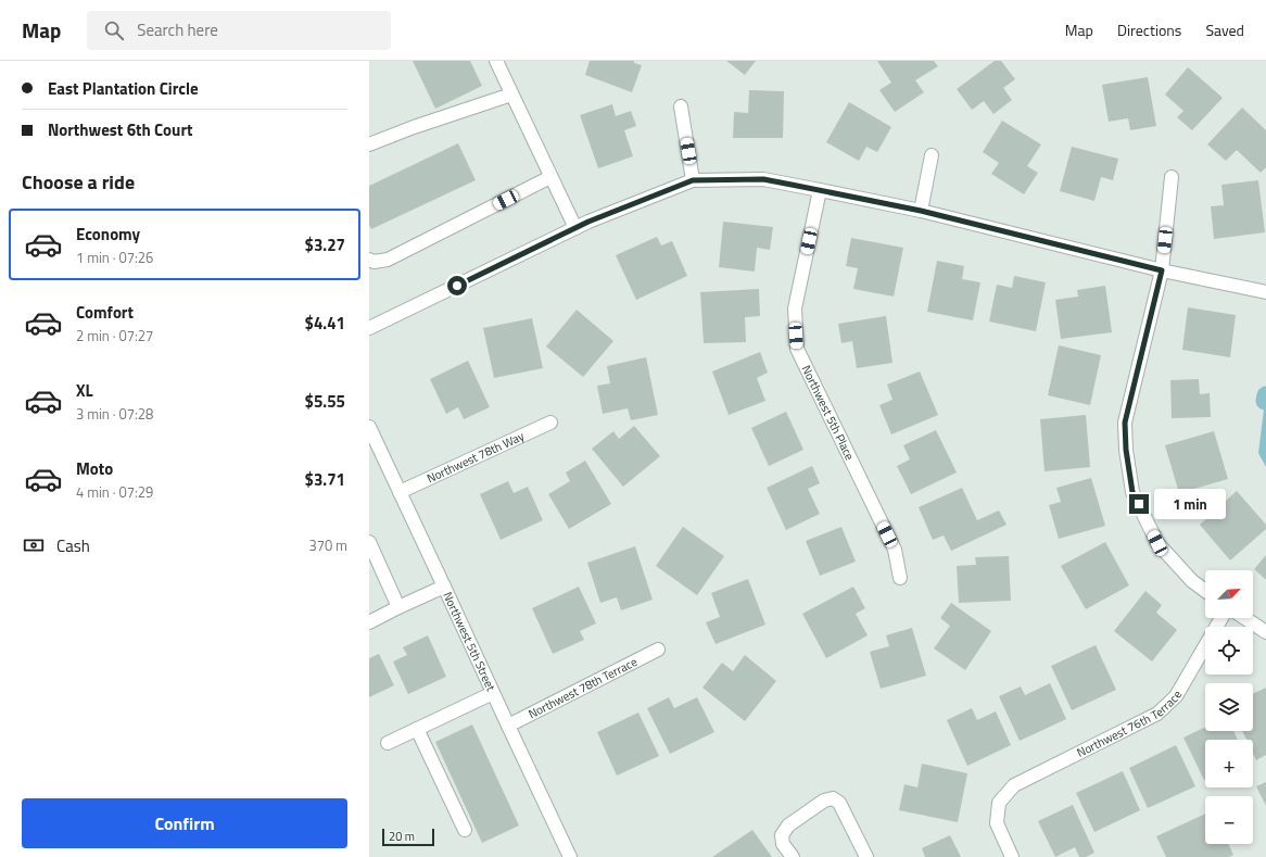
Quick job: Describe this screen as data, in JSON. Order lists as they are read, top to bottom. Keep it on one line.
{"streets":{"street":["Northwest 5th Place","Northwest 78th Way","Northwest 5th Street","Northwest 78th Terrace","Northwest 76th Terrace"]},"crossings":[["Northwest 78th Way","Northwest 5th Street"],["Northwest 5th Street","Northwest 78th Terrace"]],"scale_bar":"20 m","north":"top right","page":{"header":"Map","search":"Search here","nav":["Map","Directions","Saved"],"banner":["East Plantation Circle","Northwest 6th Court"],"heading":"Choose a ride","list":[{"name":"Economy","note":"1 min · 07:26","value":"$3.27"},{"name":"Comfort","note":"2 min · 07:27","value":"$4.41"},{"name":"XL","note":"3 min · 07:28","value":"$5.55"},{"name":"Moto","note":"4 min · 07:29","value":"$3.71"}],"bubble":"1 min","pay":["Cash","370 m"],"map_buttons":["+","−"],"buttons":"Confirm","scale":"20 m"}}
